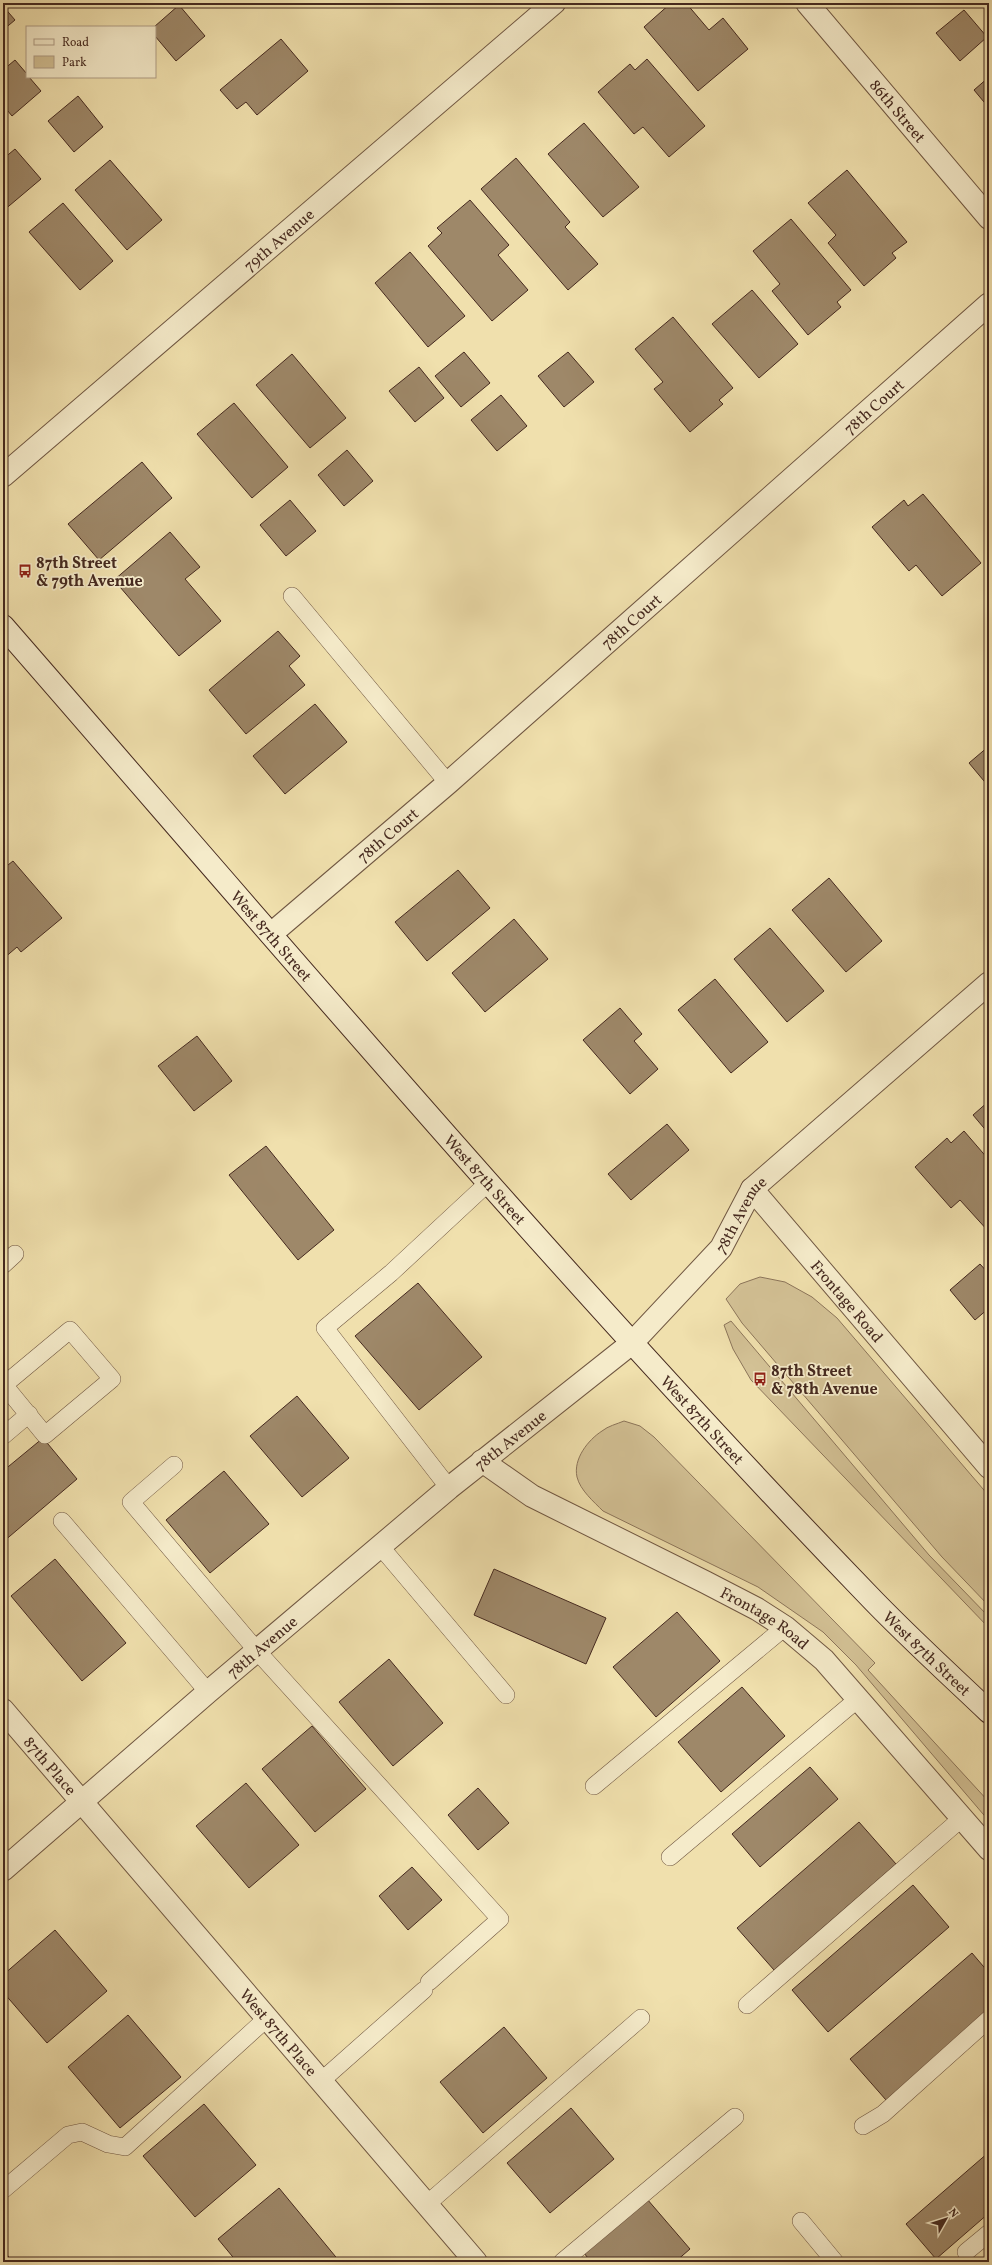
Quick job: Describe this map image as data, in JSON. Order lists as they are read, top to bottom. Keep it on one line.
{"streets":{"street":["86th Street","79th Avenue","78th Court","West 87th Street","78th Avenue","Frontage Road","87th Place","West 87th Place"]},"crossings":[["78th Court","West 87th Street"],["West 87th Street","78th Avenue"],["78th Avenue","Frontage Road"],["78th Avenue","87th Place"],["78th Avenue","West 87th Place"],["87th Place","West 87th Place"]],"places":{"bus stop":["87th Street & 79th Avenue","87th Street & 78th Avenue"]},"legend":["Road","Park"],"north":"top right"}
